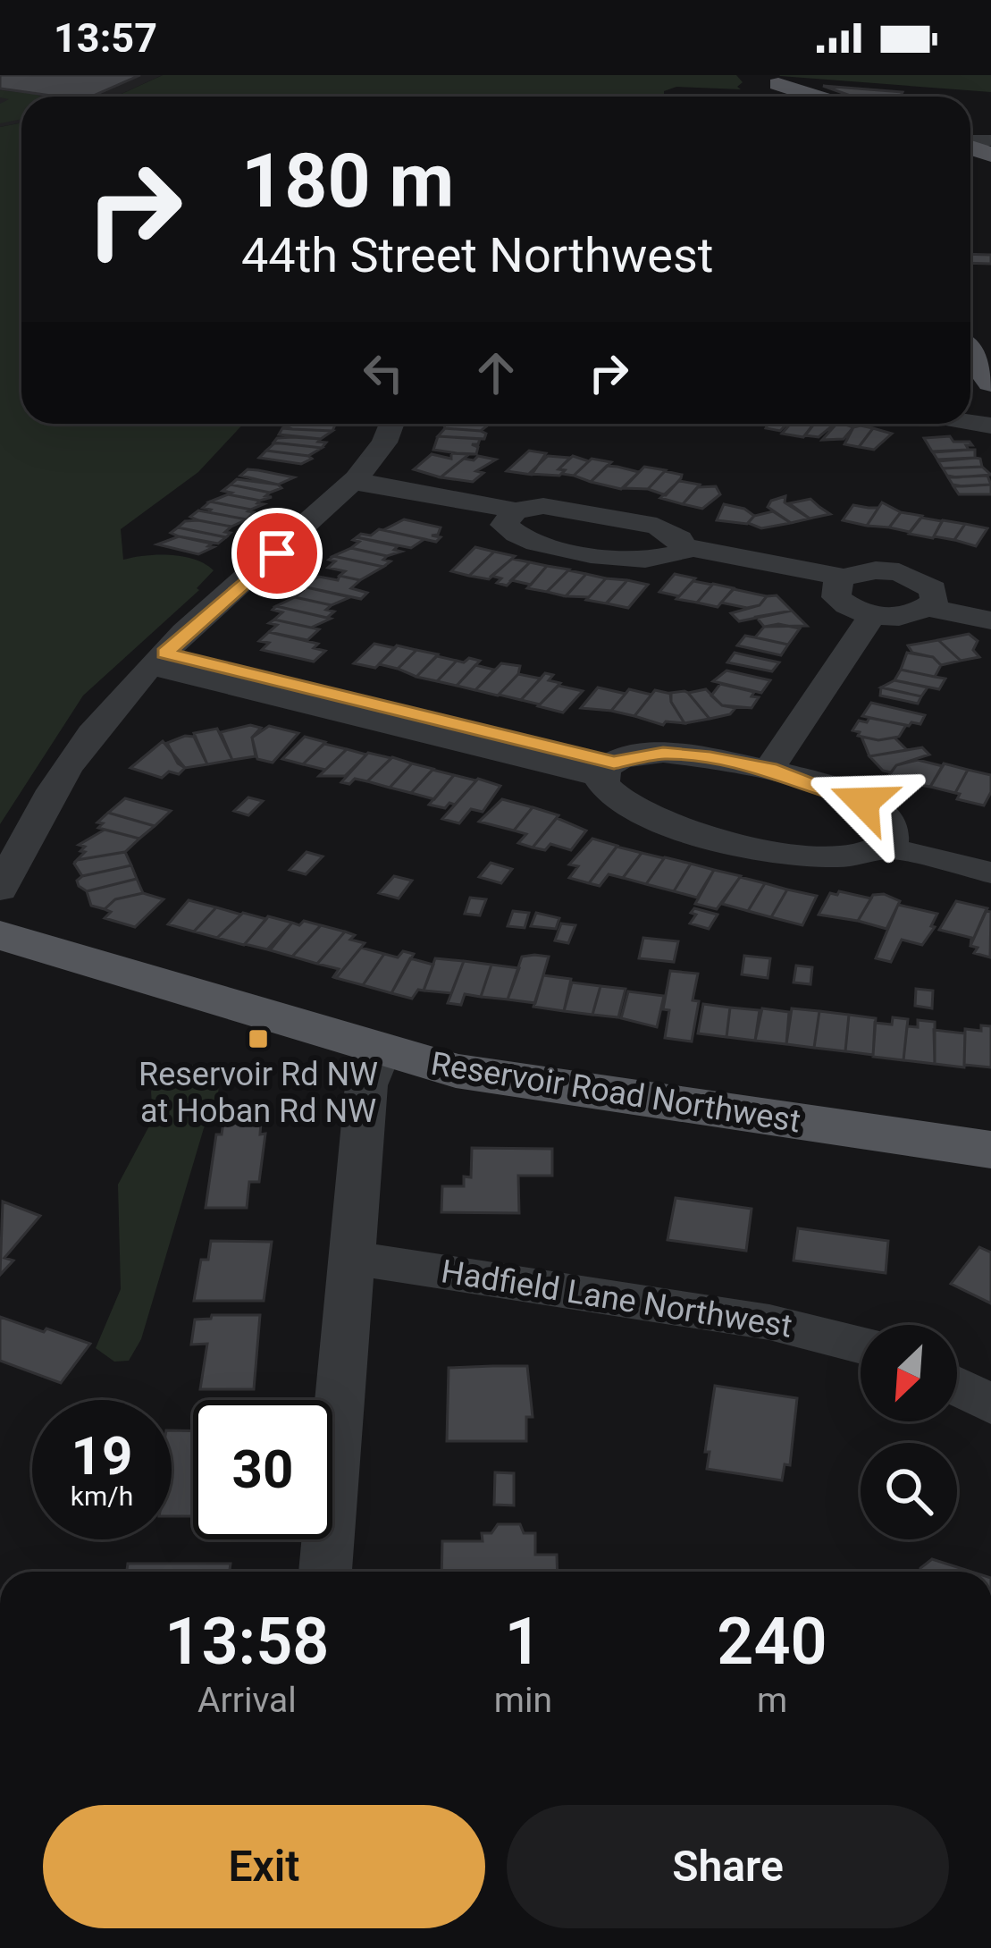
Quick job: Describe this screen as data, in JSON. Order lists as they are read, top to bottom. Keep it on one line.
{"streets":{"main road":["Reservoir Road Northwest"],"street":["Hadfield Lane Northwest"]},"places":{"transit":["Reservoir Rd NW at Hoban Rd NW"]},"north":"bottom left","page":{"status":"13:57","turn":["180 m","44th Street Northwest"],"speed":"19 km/h","limit":"30","eta":["13:58","Arrival","1","min","240","m"],"buttons":["Exit","Share"]}}
